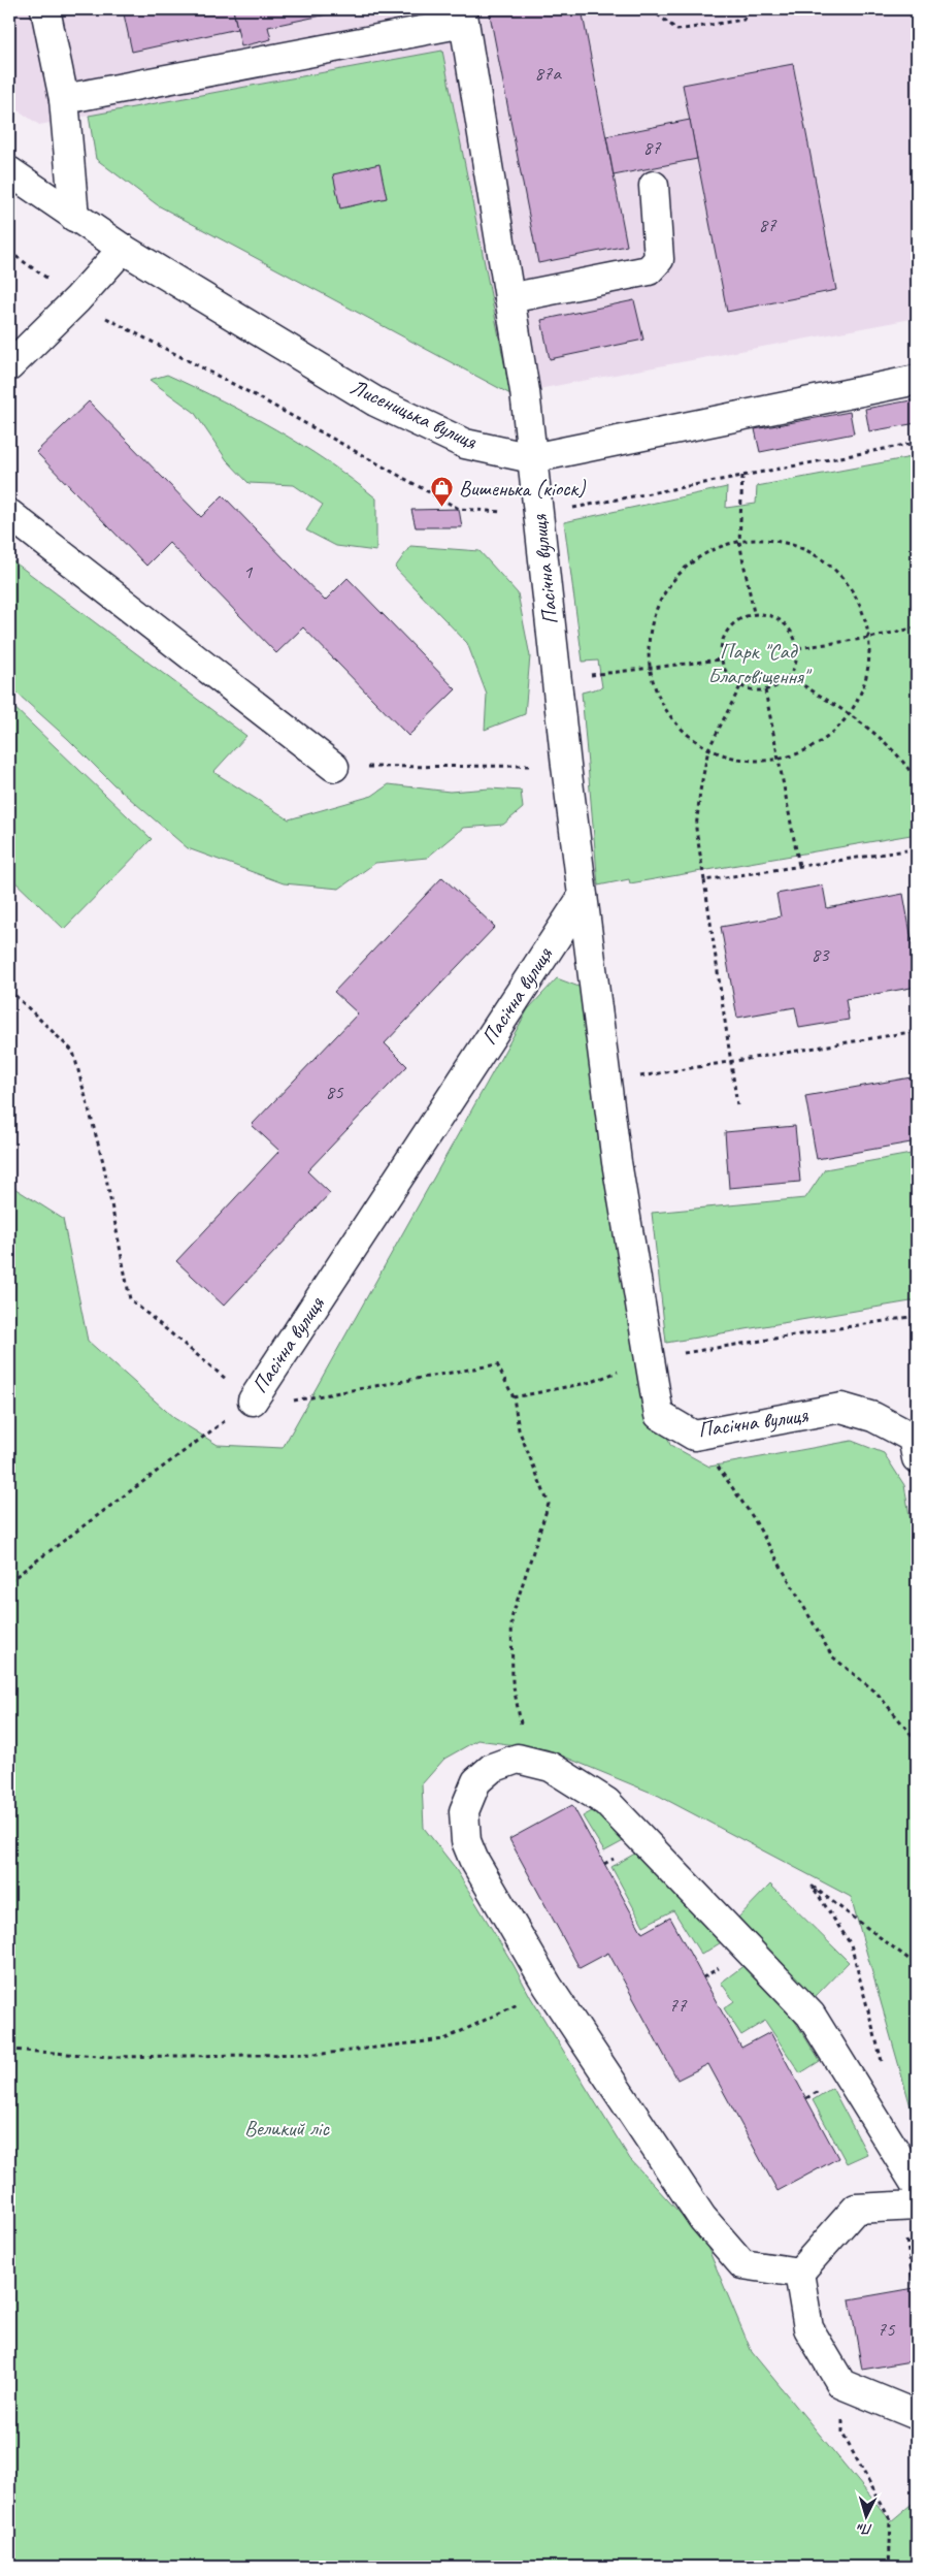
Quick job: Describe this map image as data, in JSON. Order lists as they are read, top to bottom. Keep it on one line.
{"streets":{"street":["Лисеницька вулиця","Пасічна вулиця"]},"crossings":[["Лисеницька вулиця","Пасічна вулиця"]],"parks":["Парк \"Сад Благовіщення\"","Великий ліс"],"places":{"shop":["Вишенька (кіоск)"]},"house_numbers":["87а","87","87","1","83","85","77","75"],"north":"bottom"}
